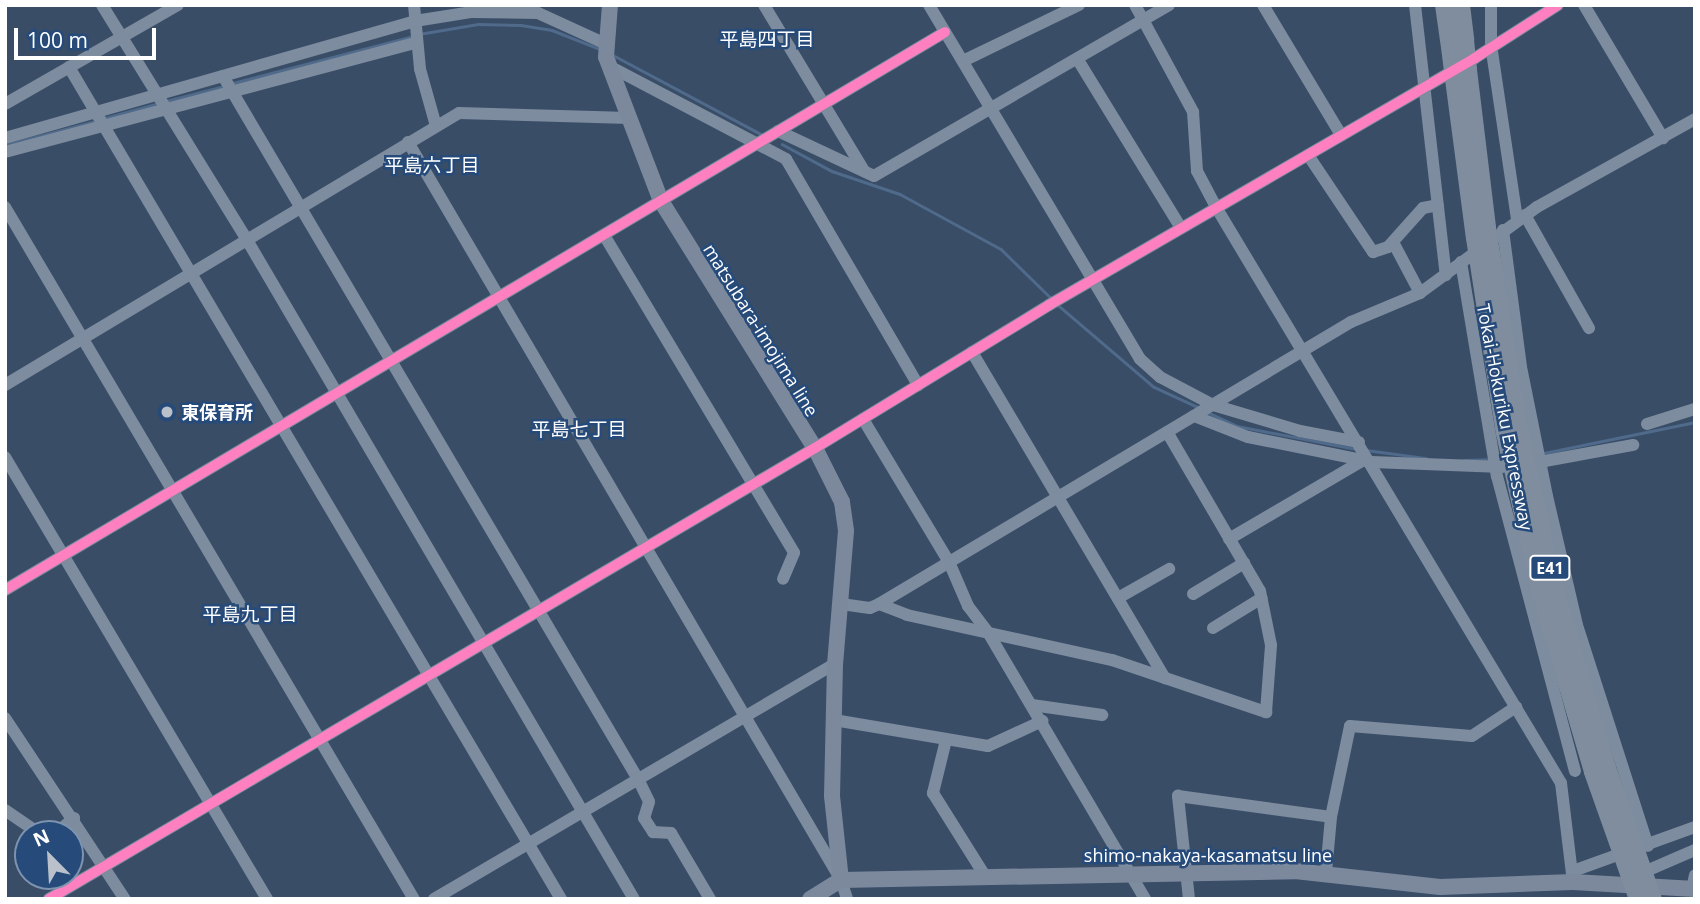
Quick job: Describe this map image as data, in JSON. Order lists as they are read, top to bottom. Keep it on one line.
{"streets":{"highway":["Tokai-Hokuriku Expressway","E41"],"main road":["matsubara-imojima line","shimo-nakaya-kasamatsu line"]},"crossings":[["matsubara-imojima line","shimo-nakaya-kasamatsu line"]],"districts":["平島四丁目","平島六丁目","平島七丁目","平島九丁目"],"places":["東保育所"],"scale_bar":"100 m","north":"top left"}
